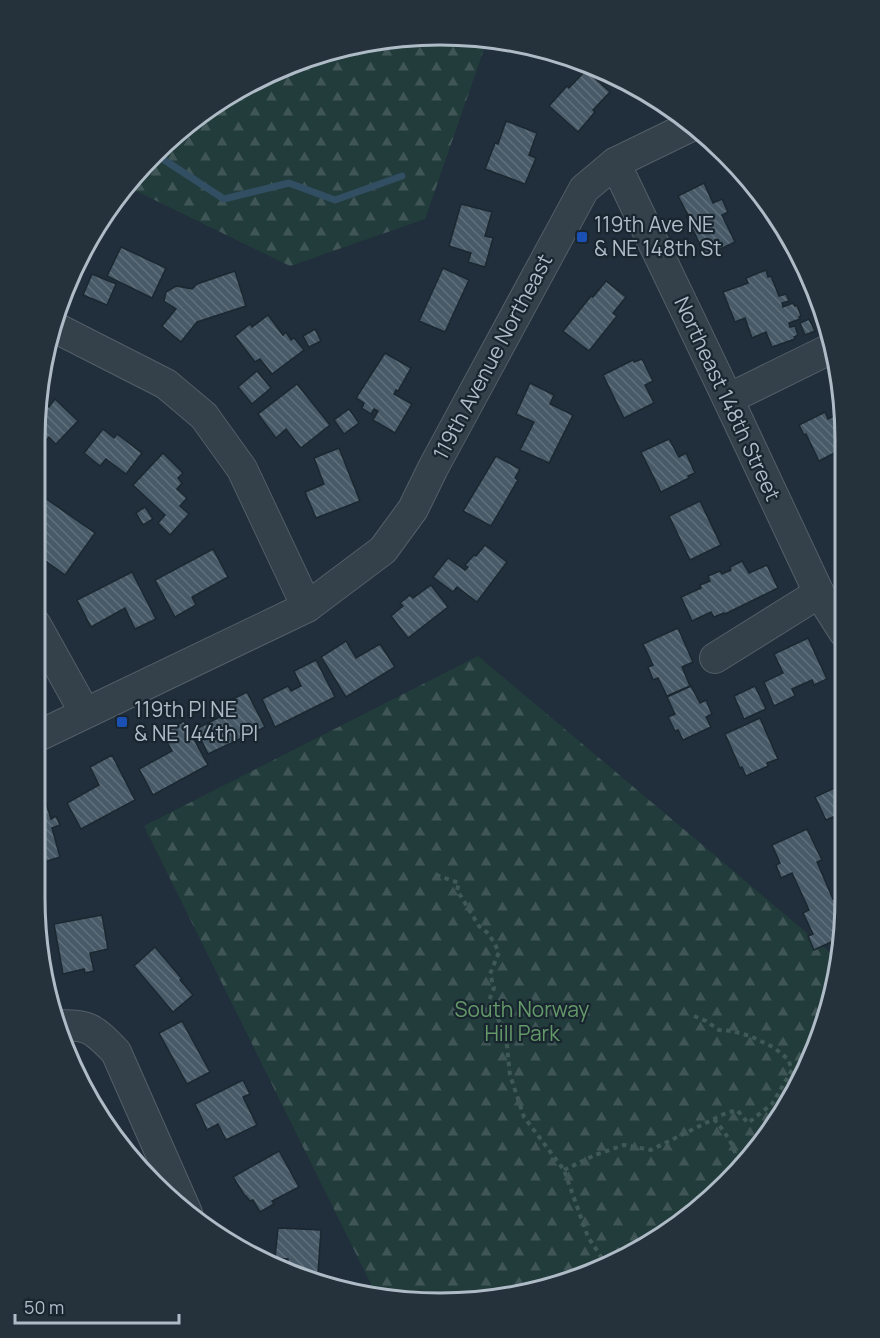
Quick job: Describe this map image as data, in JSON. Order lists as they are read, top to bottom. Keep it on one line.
{"streets":{"street":["119th Avenue Northeast","Northeast 148th Street"]},"crossings":[["119th Avenue Northeast","Northeast 148th Street"]],"parks":["South Norway Hill Park"],"places":{"transit":["119th Ave NE & NE 148th St","119th Pl NE & NE 144th Pl"]},"scale_bar":"50 m"}
